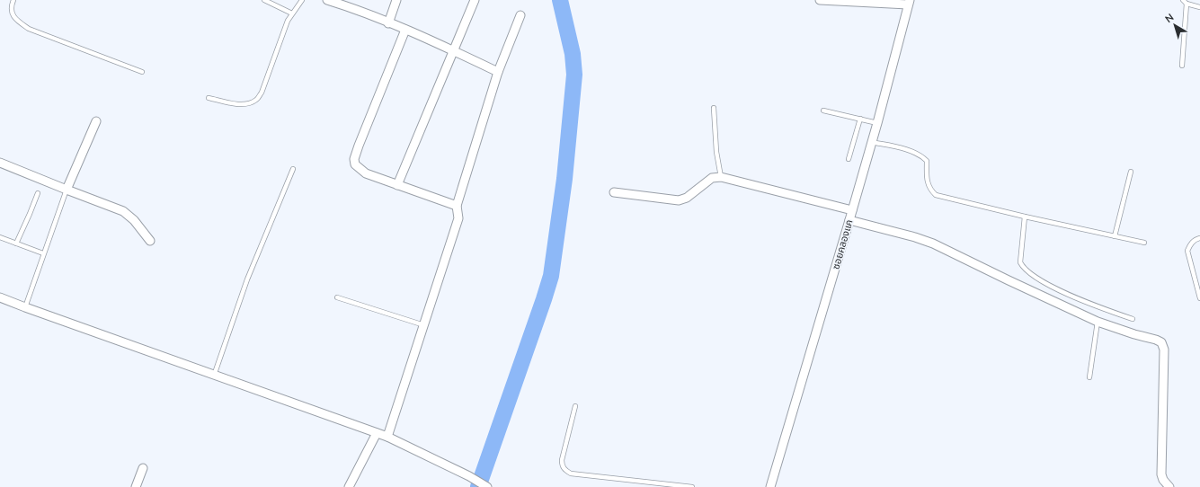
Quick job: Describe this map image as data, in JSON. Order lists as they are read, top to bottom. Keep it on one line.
{"streets":{"street":["ซอยคลองแค"]},"north":"top left"}
